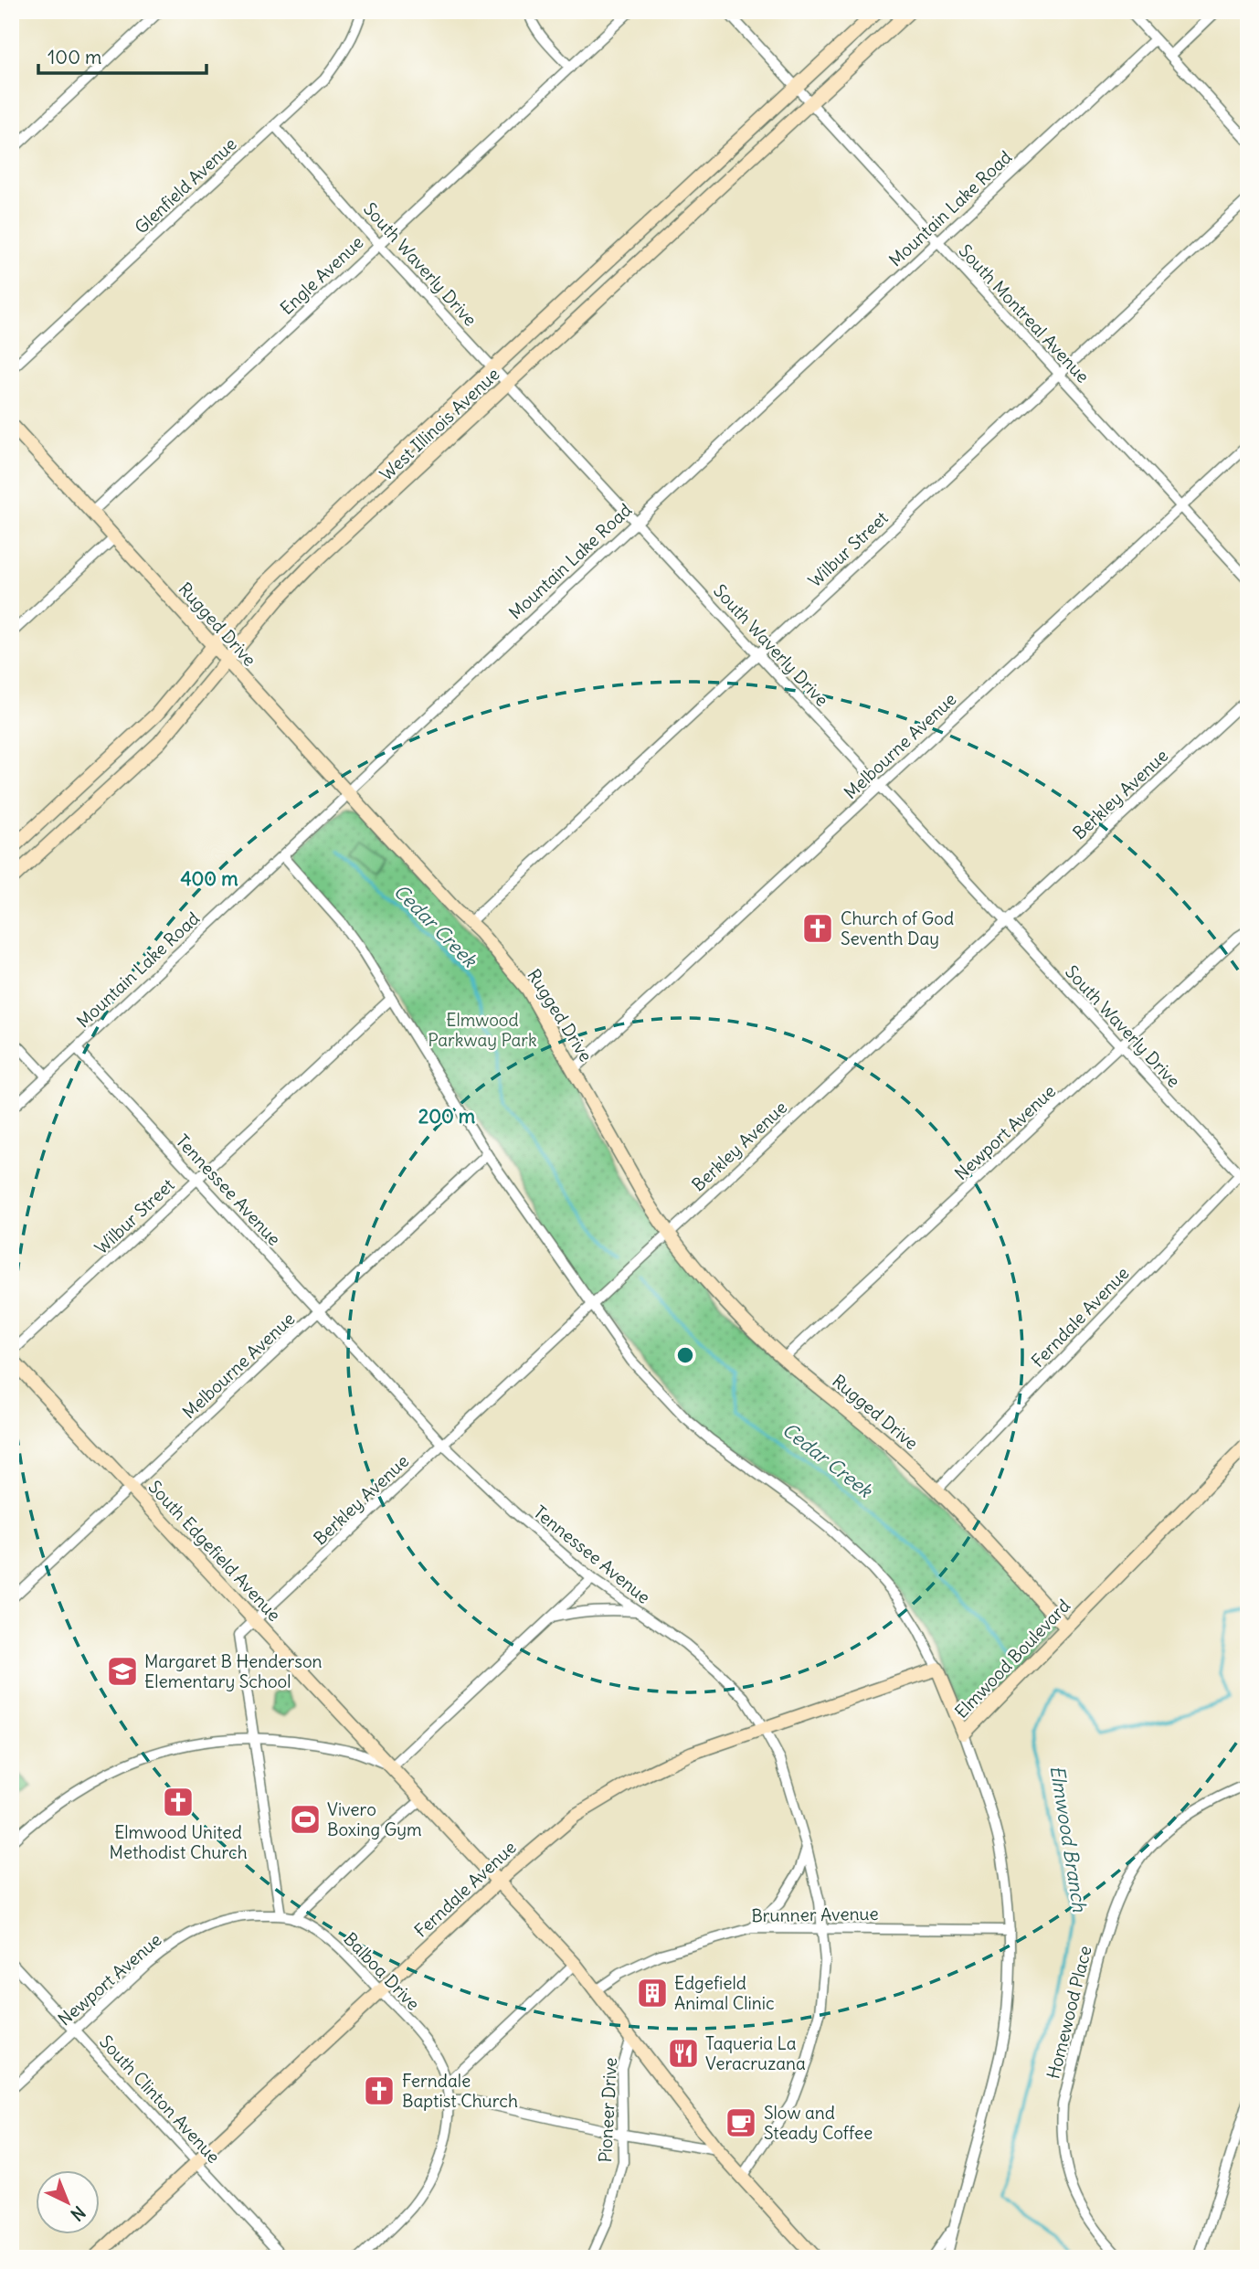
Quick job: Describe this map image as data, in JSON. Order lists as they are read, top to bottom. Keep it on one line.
{"streets":{"street":["Glenfield Avenue","Mountain Lake Road","South Waverly Drive","Engle Avenue","South Montreal Avenue","West Illinois Avenue","Wilbur Street","Rugged Drive","Melbourne Avenue","Berkley Avenue","Newport Avenue","Tennessee Avenue","Ferndale Avenue","South Edgefield Avenue","Elmwood Boulevard","Brunner Avenue","Balboa Drive","Homewood Place","South Clinton Avenue","Pioneer Drive"]},"crossings":[["Glenfield Avenue","South Waverly Drive"],["Mountain Lake Road","South Waverly Drive"],["Mountain Lake Road","South Montreal Avenue"],["Mountain Lake Road","Rugged Drive"],["Mountain Lake Road","Tennessee Avenue"],["South Waverly Drive","Engle Avenue"],["South Waverly Drive","West Illinois Avenue"],["South Waverly Drive","Wilbur Street"],["South Waverly Drive","Melbourne Avenue"],["South Waverly Drive","Berkley Avenue"],["South Waverly Drive","Newport Avenue"],["South Waverly Drive","Ferndale Avenue"],["Engle Avenue","Rugged Drive"],["South Montreal Avenue","West Illinois Avenue"],["South Montreal Avenue","Wilbur Street"],["South Montreal Avenue","Melbourne Avenue"],["West Illinois Avenue","Rugged Drive"],["Wilbur Street","Rugged Drive"],["Wilbur Street","Tennessee Avenue"],["Rugged Drive","Melbourne Avenue"],["Rugged Drive","Berkley Avenue"],["Rugged Drive","Newport Avenue"],["Rugged Drive","Ferndale Avenue"],["Rugged Drive","Elmwood Boulevard"],["Melbourne Avenue","Tennessee Avenue"],["Melbourne Avenue","South Edgefield Avenue"],["Berkley Avenue","Tennessee Avenue"],["Berkley Avenue","South Edgefield Avenue"],["Newport Avenue","Balboa Drive"],["Newport Avenue","South Clinton Avenue"],["Tennessee Avenue","Ferndale Avenue"],["Tennessee Avenue","South Edgefield Avenue"],["Tennessee Avenue","Brunner Avenue"],["Ferndale Avenue","South Edgefield Avenue"],["Ferndale Avenue","Balboa Drive"],["Ferndale Avenue","South Clinton Avenue"],["South Edgefield Avenue","Brunner Avenue"],["South Edgefield Avenue","Pioneer Drive"],["Elmwood Boulevard","Brunner Avenue"]],"water":["Cedar Creek","Elmwood Branch"],"parks":["Elmwood Parkway Park"],"places":{"church":["Church of God Seventh Day","Elmwood United Methodist Church","Ferndale Baptist Church"],"school or university":["Margaret B Henderson Elementary School"],"sports":["Vivero Boxing Gym"],"building":["Edgefield Animal Clinic"],"restaurant":["Taqueria La Veracruzana"],"cafe":["Slow and Steady Coffee"]},"scale_bar":"100 m","north":"bottom right","rings":["400 m","200 m"]}
